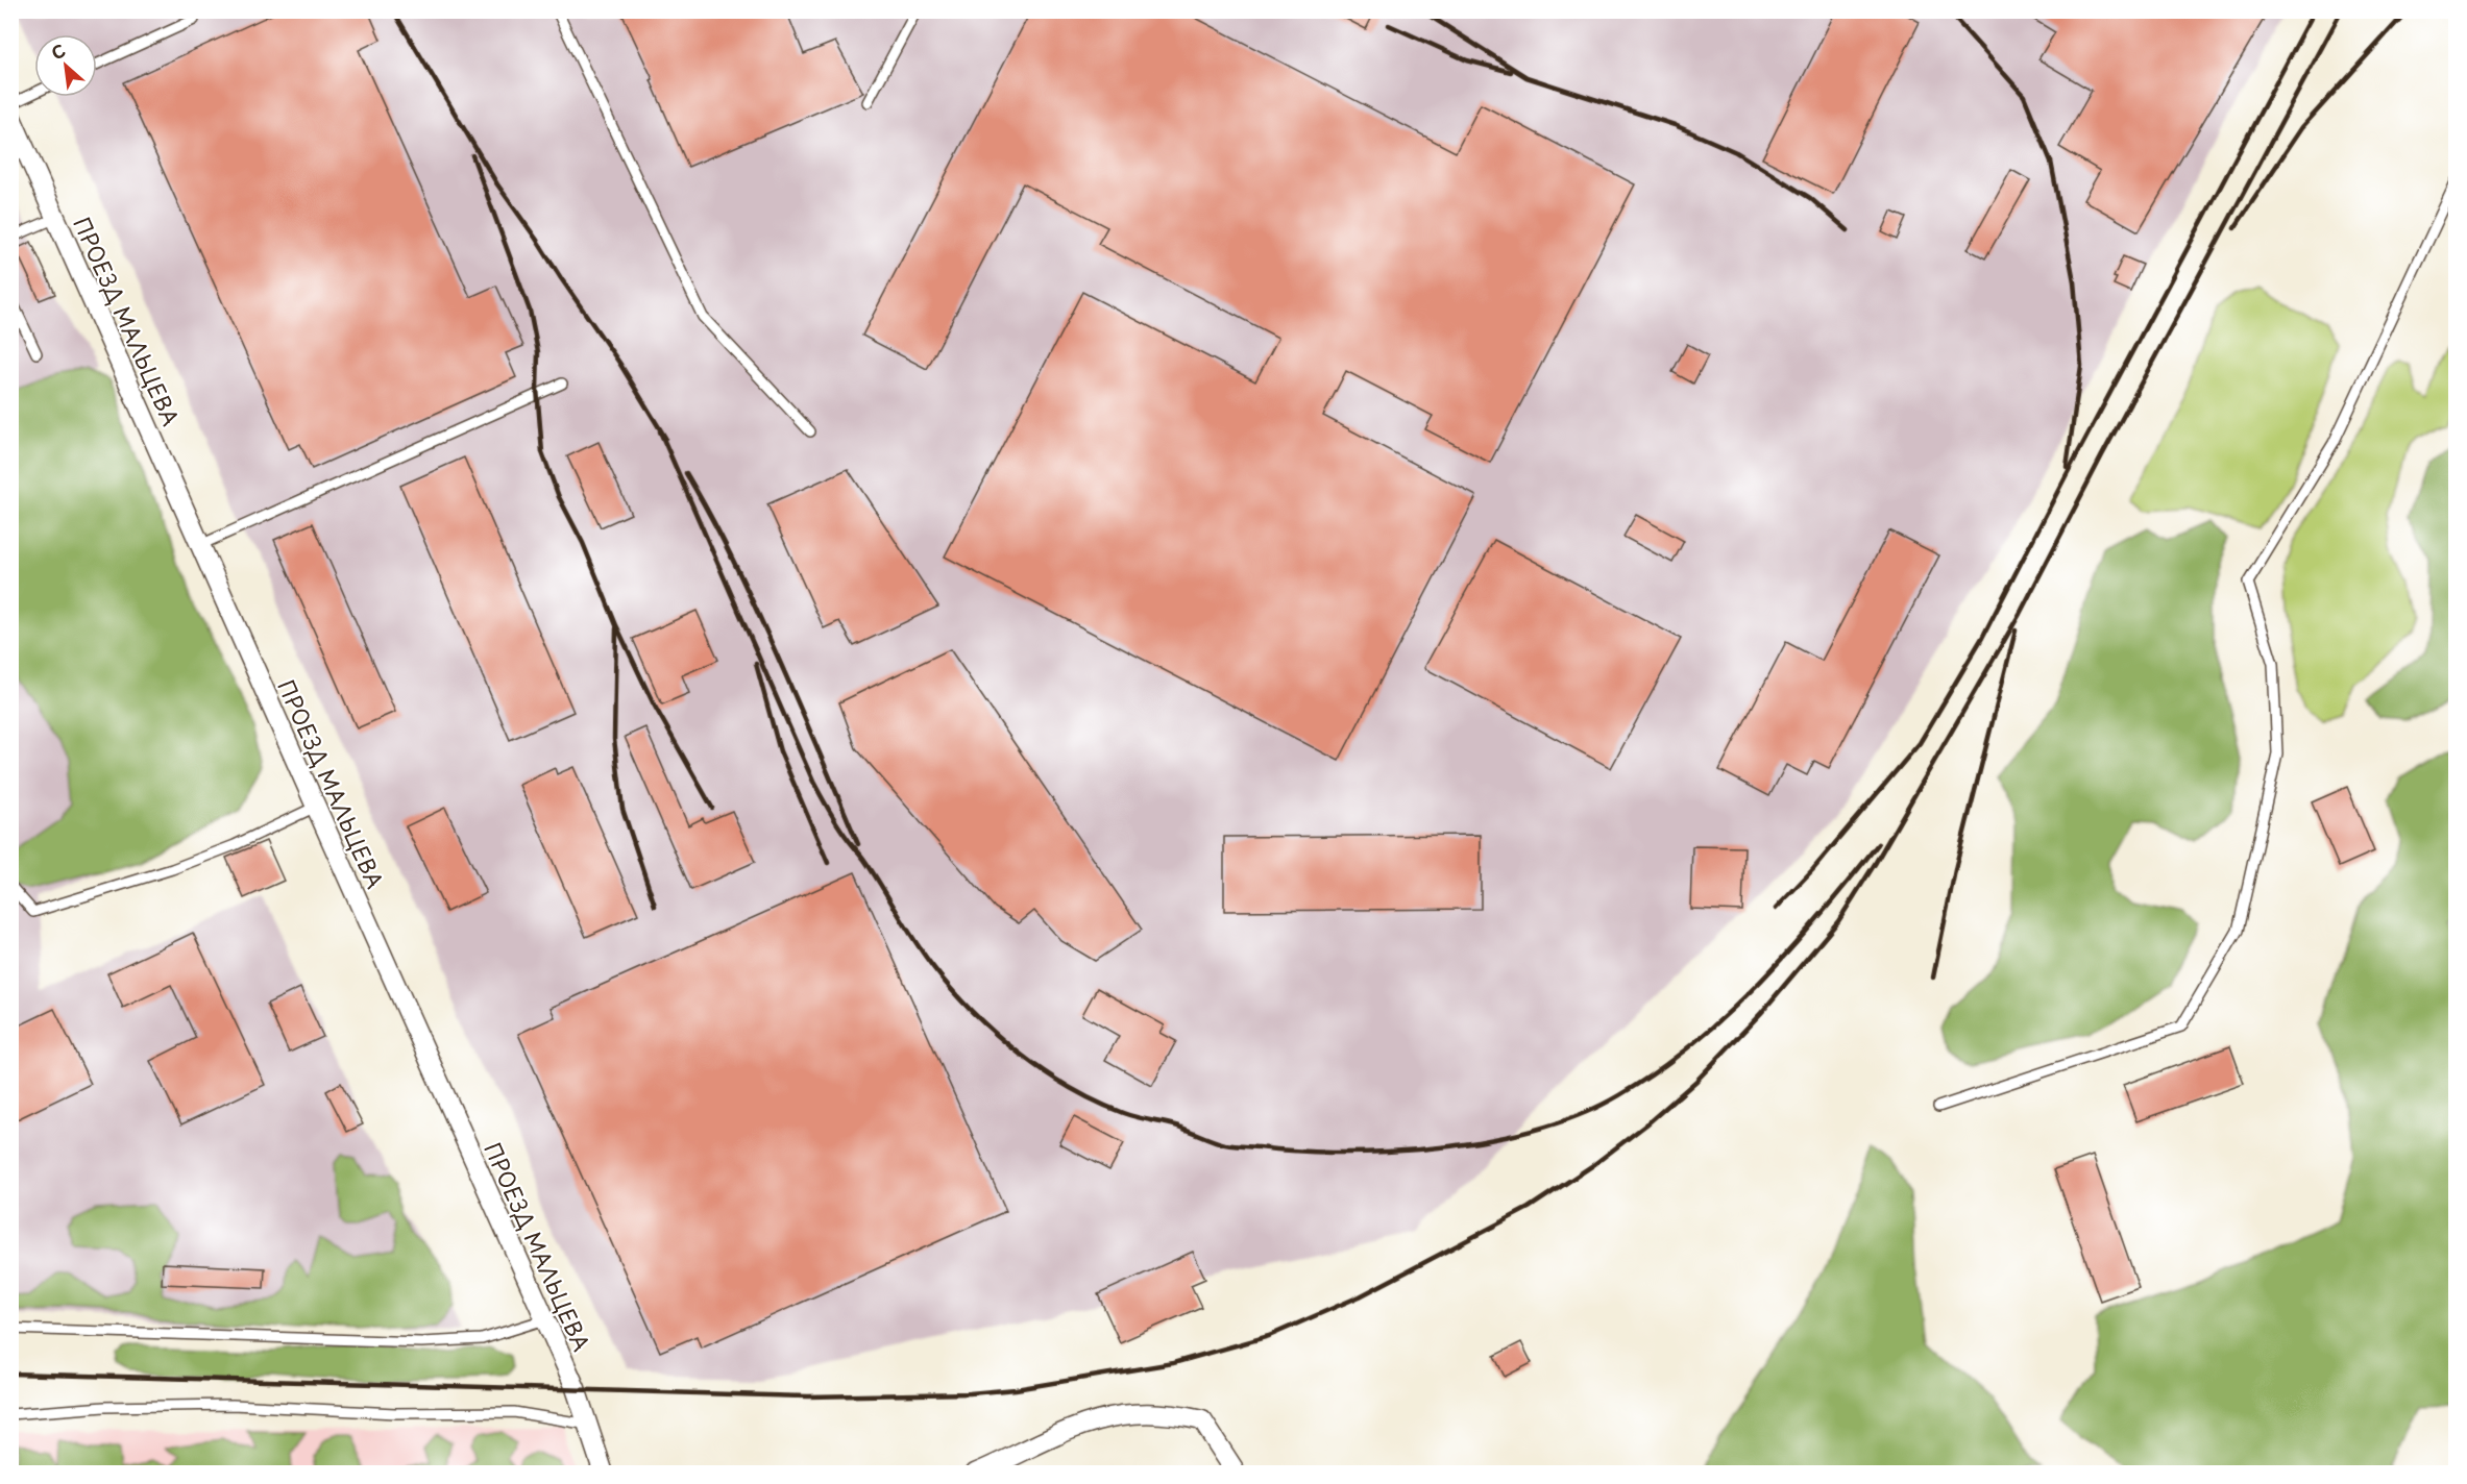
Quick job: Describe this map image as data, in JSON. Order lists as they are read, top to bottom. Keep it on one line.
{"streets":{"street":["ПРОЕЗД МАЛЬЦЕВА"]},"north":"top left"}
